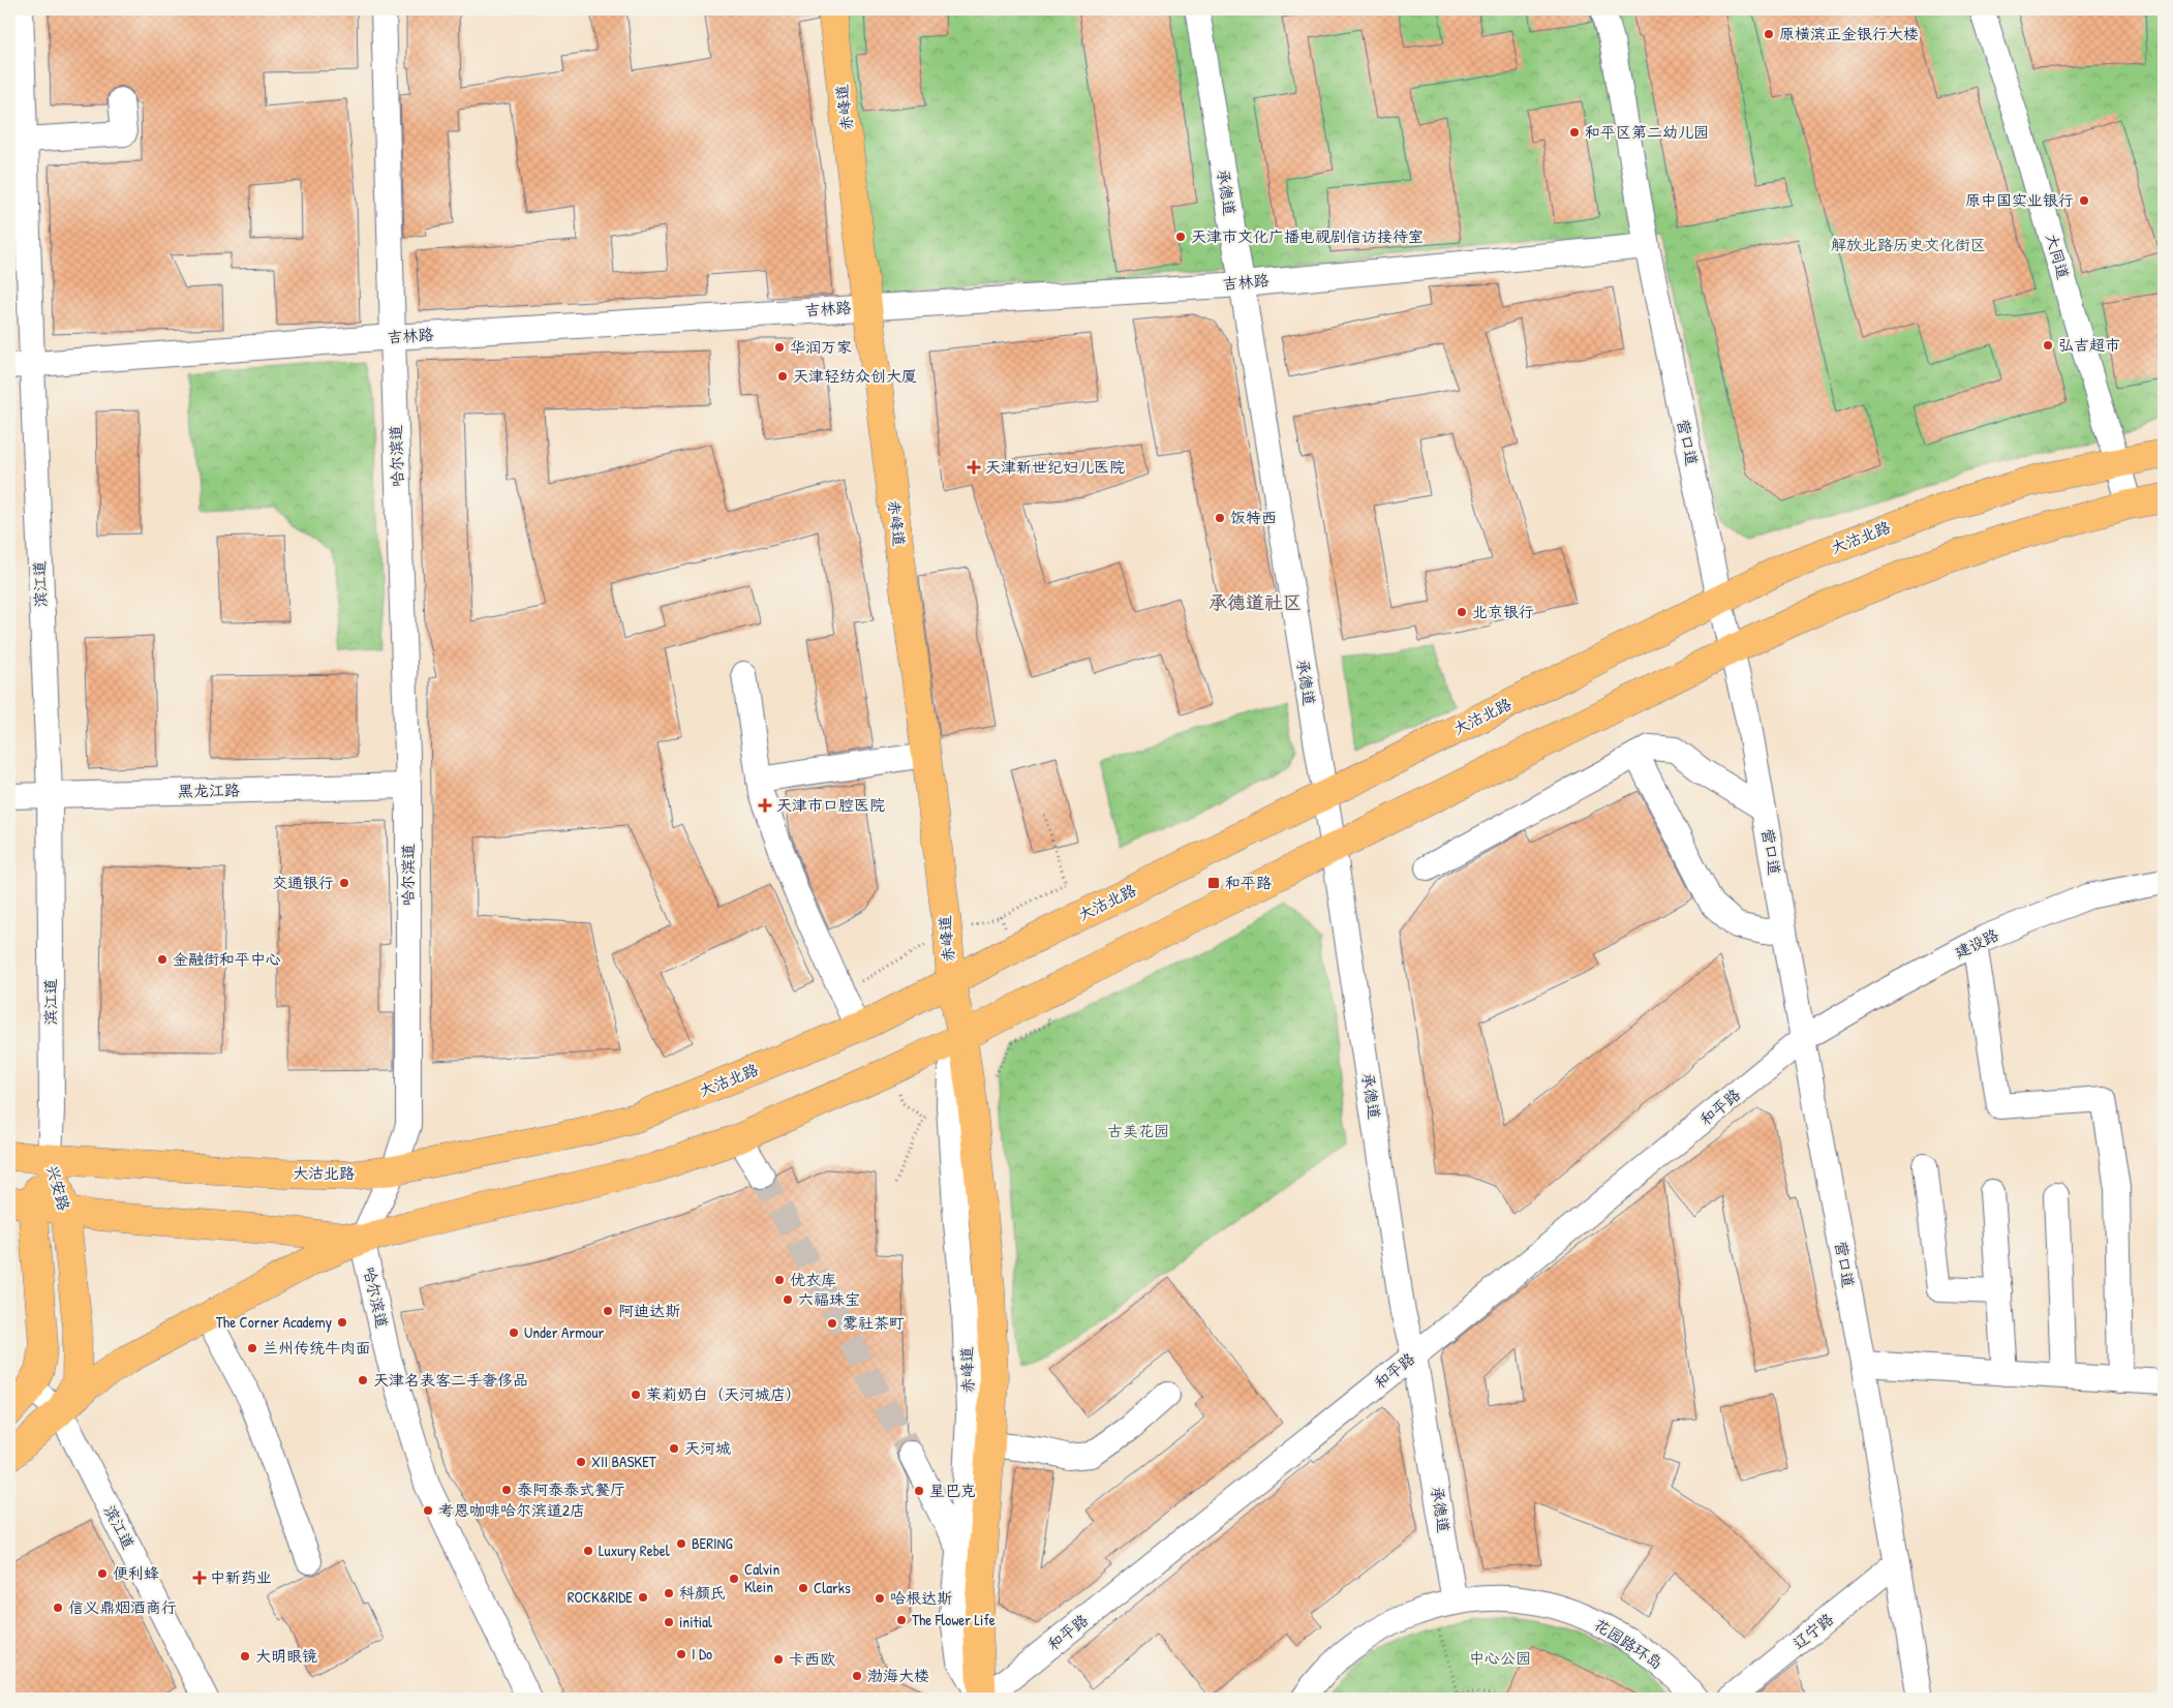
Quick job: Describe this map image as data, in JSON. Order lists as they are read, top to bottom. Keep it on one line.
{"streets":{"main road":["赤峰道","大沽北路","兴安路"],"street":["承德道","大同道","吉林路","营口道","哈尔滨道","滨江道","黑龙江路","建设路","和平路","辽宁路","花园路环岛"]},"crossings":[["赤峰道","吉林路"],["赤峰道","大沽北路"],["赤峰道","和平路"],["承德道","吉林路"],["承德道","大沽北路"],["承德道","和平路"],["承德道","花园路环岛"],["大同道","大沽北路"],["吉林路","营口道"],["吉林路","哈尔滨道"],["吉林路","滨江道"],["营口道","大沽北路"],["营口道","建设路"],["营口道","和平路"],["营口道","辽宁路"],["哈尔滨道","大沽北路"],["哈尔滨道","黑龙江路"],["大沽北路","滨江道"],["大沽北路","兴安路"],["滨江道","黑龙江路"],["滨江道","兴安路"],["建设路","和平路"]],"districts":["承德道社区"],"parks":["解放北路历史文化街区","古美花园","中心公园"],"places":{"other":["原横滨正金银行大楼","和平区第二幼儿园","原中国实业银行","天津市文化广播电视剧信访接待室","弘吉超市","华润万家","天津轻纺众创大厦","饭特西","北京银行","交通银行","金融街和平中心","优衣库","六福珠宝","阿迪达斯","The Corner Academy","雾社茶町","Under Armour","兰州传统牛肉面","天津名表客二手奢侈品","茉莉奶白（天河城店）","天河城","XII BASKET","泰阿泰泰式餐厅","星巴克","考恩咖啡哈尔滨道2店","BERING","Luxury Rebel","便利蜂","Calvin Klein","Clarks","科颜氏","ROCK&RIDE","哈根达斯","信义鼎烟酒商行","The Flower Life","initial","I Do","大明眼镜","卡西欧","渤海大楼"],"health":["天津新世纪妇儿医院","天津市口腔医院","中新药业"],"transit":["和平路"]}}
